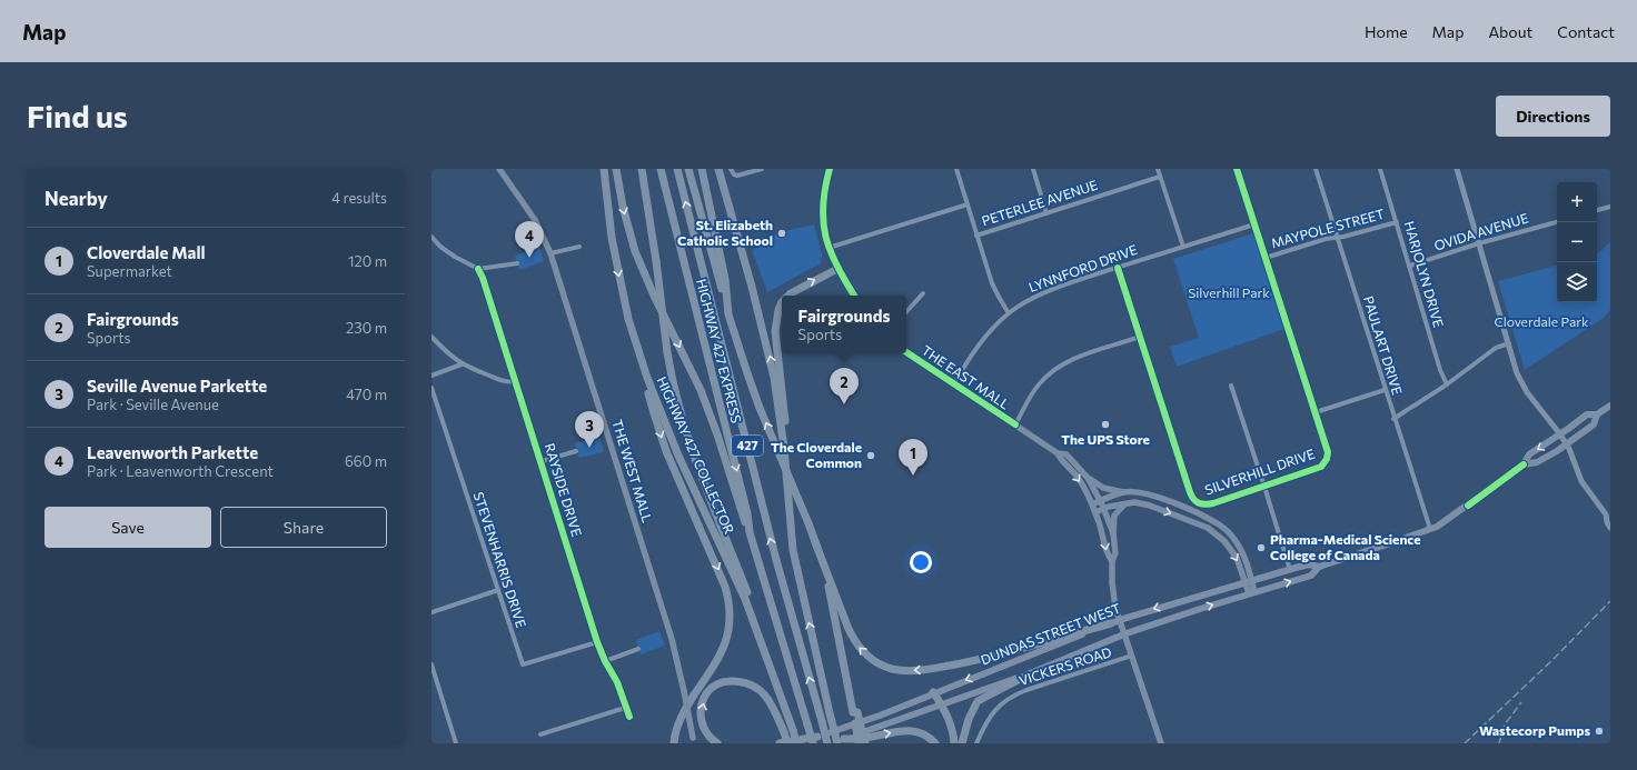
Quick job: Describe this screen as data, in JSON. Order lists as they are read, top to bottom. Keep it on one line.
{"streets":{"highway":["HIGHWAY 427 EXPRESS","427","HIGHWAY 427 COLLECTOR"],"main road":["THE EAST MALL","THE WEST MALL","DUNDAS STREET WEST"],"street":["PETERLEE AVENUE","MAYPOLE STREET","OVIDA AVENUE","LYNNFORD DRIVE","HARJOLYN DRIVE","PAULART DRIVE","SILVERHILL DRIVE","RAYSIDE DRIVE","STEVENHARRIS DRIVE","VICKERS ROAD"]},"crossings":[["MAYPOLE STREET","HARJOLYN DRIVE"],["MAYPOLE STREET","PAULART DRIVE"],["MAYPOLE STREET","SILVERHILL DRIVE"],["OVIDA AVENUE","HARJOLYN DRIVE"],["LYNNFORD DRIVE","THE EAST MALL"],["LYNNFORD DRIVE","SILVERHILL DRIVE"],["PAULART DRIVE","DUNDAS STREET WEST"],["HIGHWAY 427 EXPRESS","DUNDAS STREET WEST"],["THE EAST MALL","VICKERS ROAD"],["HIGHWAY 427 COLLECTOR","DUNDAS STREET WEST"],["RAYSIDE DRIVE","STEVENHARRIS DRIVE"]],"parks":["Silverhill Park","Cloverdale Park"],"places":["St. Elizabeth Catholic School","The UPS Store","The Cloverdale Common","Pharma-Medical Science College of Canada","Wastecorp Pumps"],"page":{"header":"Map","nav":["Home","Map","About","Contact"],"buttons":["Directions",["Save","Share"]],"title":"Find us","heading":["Nearby","4 results"],"map_buttons":["+","−"],"pins":["4","2","3","1"],"list":[{"mark":"1","name":"Cloverdale Mall","note":"Supermarket","value":"120 m"},{"mark":"2","name":"Fairgrounds","note":"Sports","value":"230 m"},{"mark":"3","name":"Seville Avenue Parkette","note":"Park · Seville Avenue","value":"470 m"},{"mark":"4","name":"Leavenworth Parkette","note":"Park · Leavenworth Crescent","value":"660 m"}],"popup":["Fairgrounds","Sports"]}}
